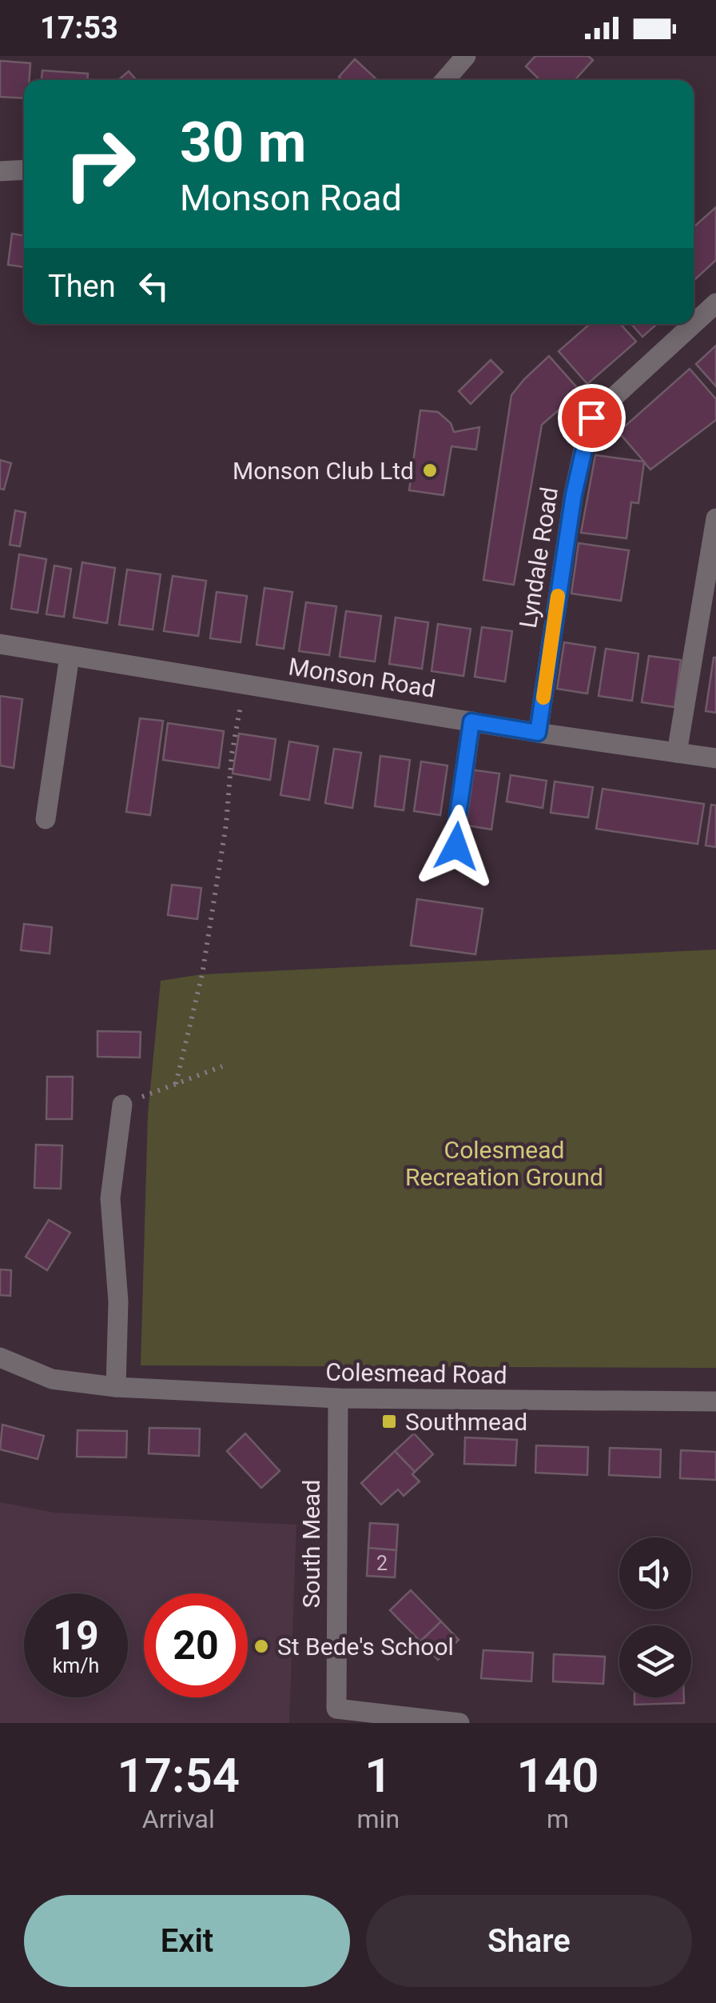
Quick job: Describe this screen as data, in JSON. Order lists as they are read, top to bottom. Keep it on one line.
{"streets":{"street":["Lyndale Road","Monson Road","Colesmead Road","South Mead"]},"crossings":[["Lyndale Road","Monson Road"],["Colesmead Road","South Mead"]],"parks":["Colesmead Recreation Ground"],"places":{"other":["Monson Club Ltd","St Bede's School"],"transit":["Southmead"]},"house_numbers":["2"],"page":{"status":"17:53","turn":["30 m","Monson Road"],"then":"Then","speed":"19 km/h","limit":"20","eta":["17:54","Arrival","1","min","140","m"],"buttons":["Exit","Share"]}}
